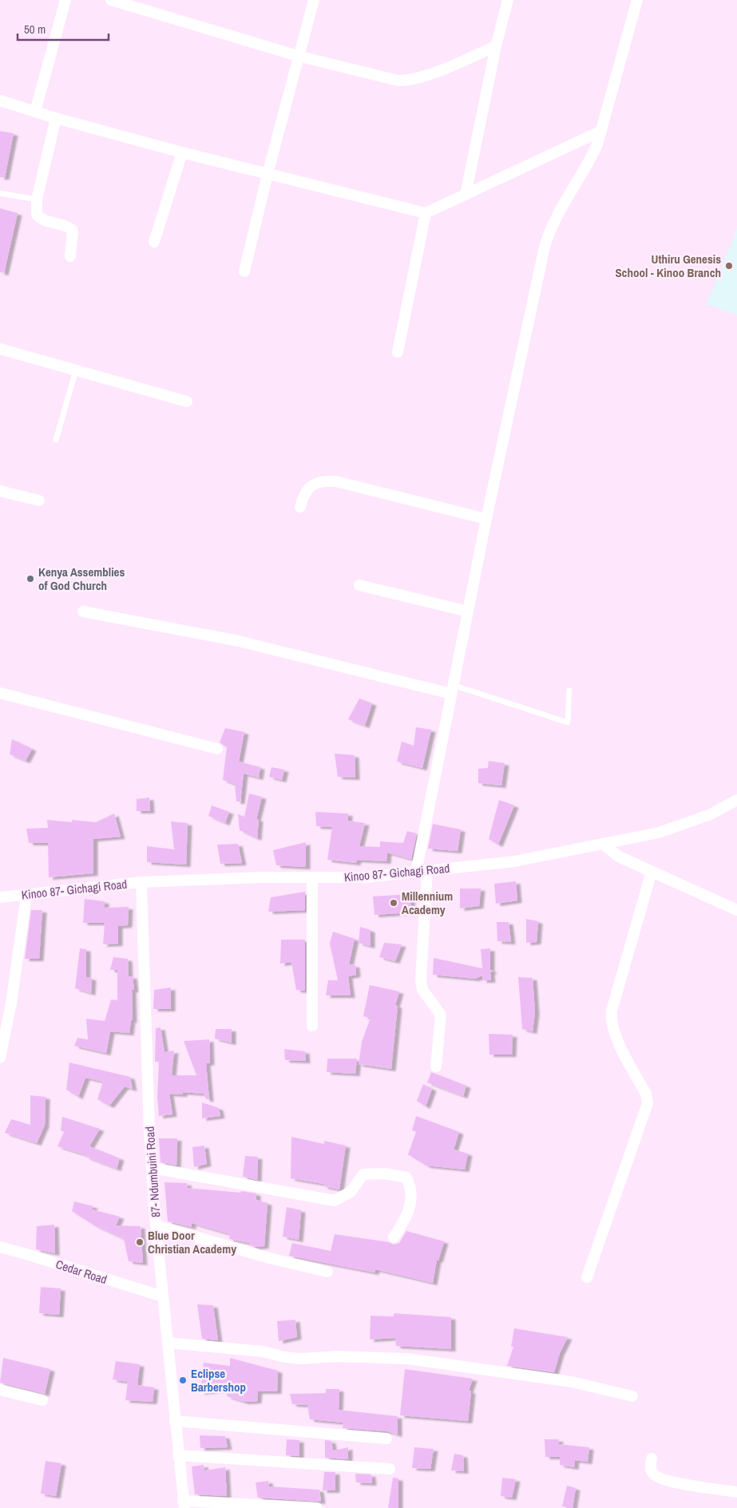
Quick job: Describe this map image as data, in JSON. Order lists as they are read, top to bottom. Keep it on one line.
{"streets":{"street":["Kinoo 87- Gichagi Road","87- Ndumbuini Road","Cedar Road"]},"crossings":[["Kinoo 87- Gichagi Road","87- Ndumbuini Road"],["87- Ndumbuini Road","Cedar Road"]],"places":["Uthiru Genesis School - Kinoo Branch","Kenya Assemblies of God Church","Millennium Academy","Blue Door Christian Academy","Eclipse Barbershop"],"scale_bar":"50 m"}
